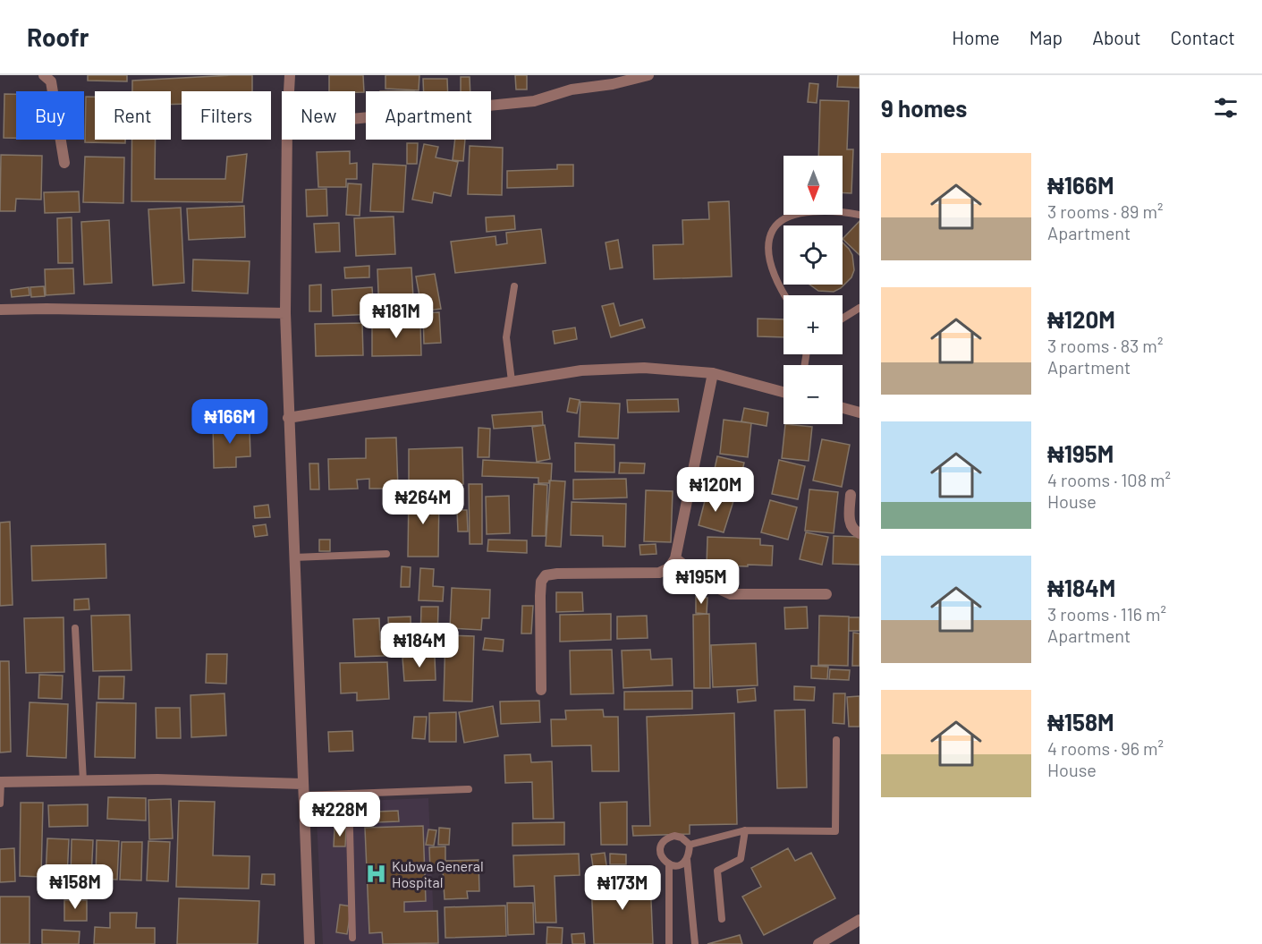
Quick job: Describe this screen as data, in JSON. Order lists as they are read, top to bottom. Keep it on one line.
{"places":{"hospital":["Kubwa General Hospital"]},"north":"bottom","page":{"header":"Roofr","nav":["Home","Map","About","Contact"],"heading":"9 homes","chip":["Buy","Rent","Filters","New","Apartment"],"list":[{"name":"₦166M","note":"3 rooms · 89 m² · Apartment"},{"name":"₦120M","note":"3 rooms · 83 m² · Apartment"},{"name":"₦195M","note":"4 rooms · 108 m² · House"},{"name":"₦184M","note":"3 rooms · 116 m² · Apartment"},{"name":"₦158M","note":"4 rooms · 96 m² · House"}],"map_buttons":["+","−"],"price":["₦181M","₦166M","₦120M","₦264M","₦195M","₦184M","₦228M","₦158M","₦173M"]}}
